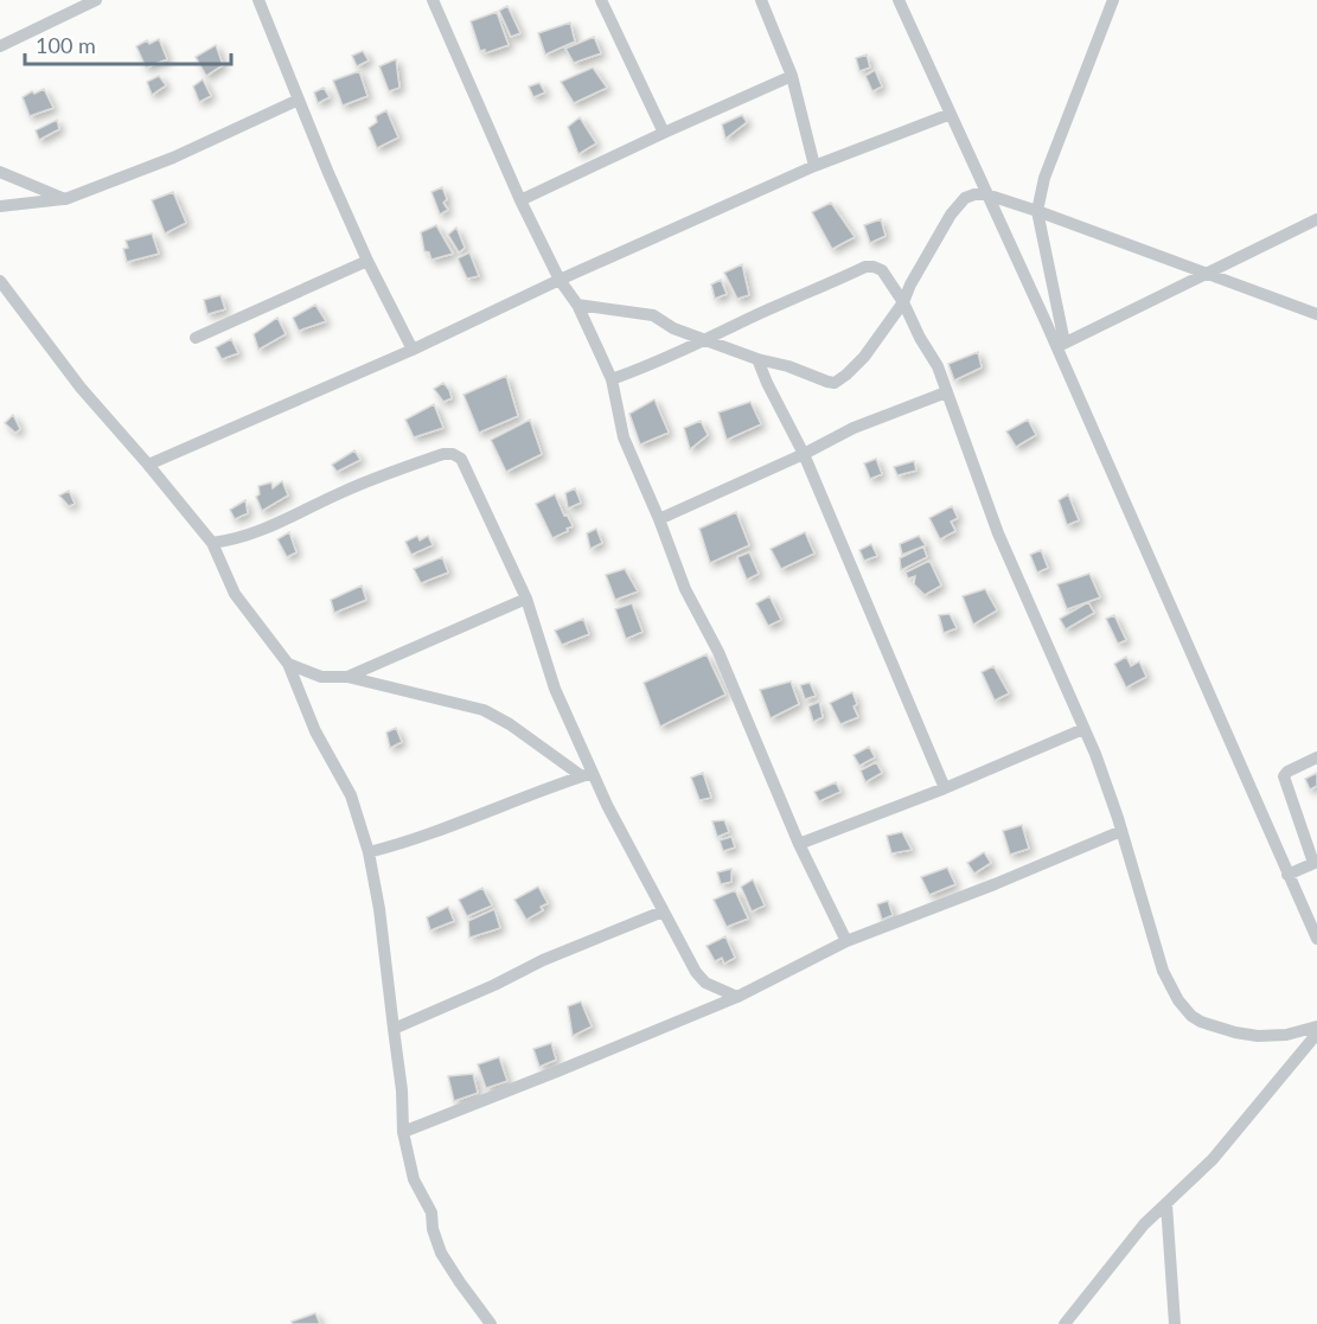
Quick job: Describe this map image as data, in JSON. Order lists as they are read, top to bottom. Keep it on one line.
{"scale_bar":"100 m"}
